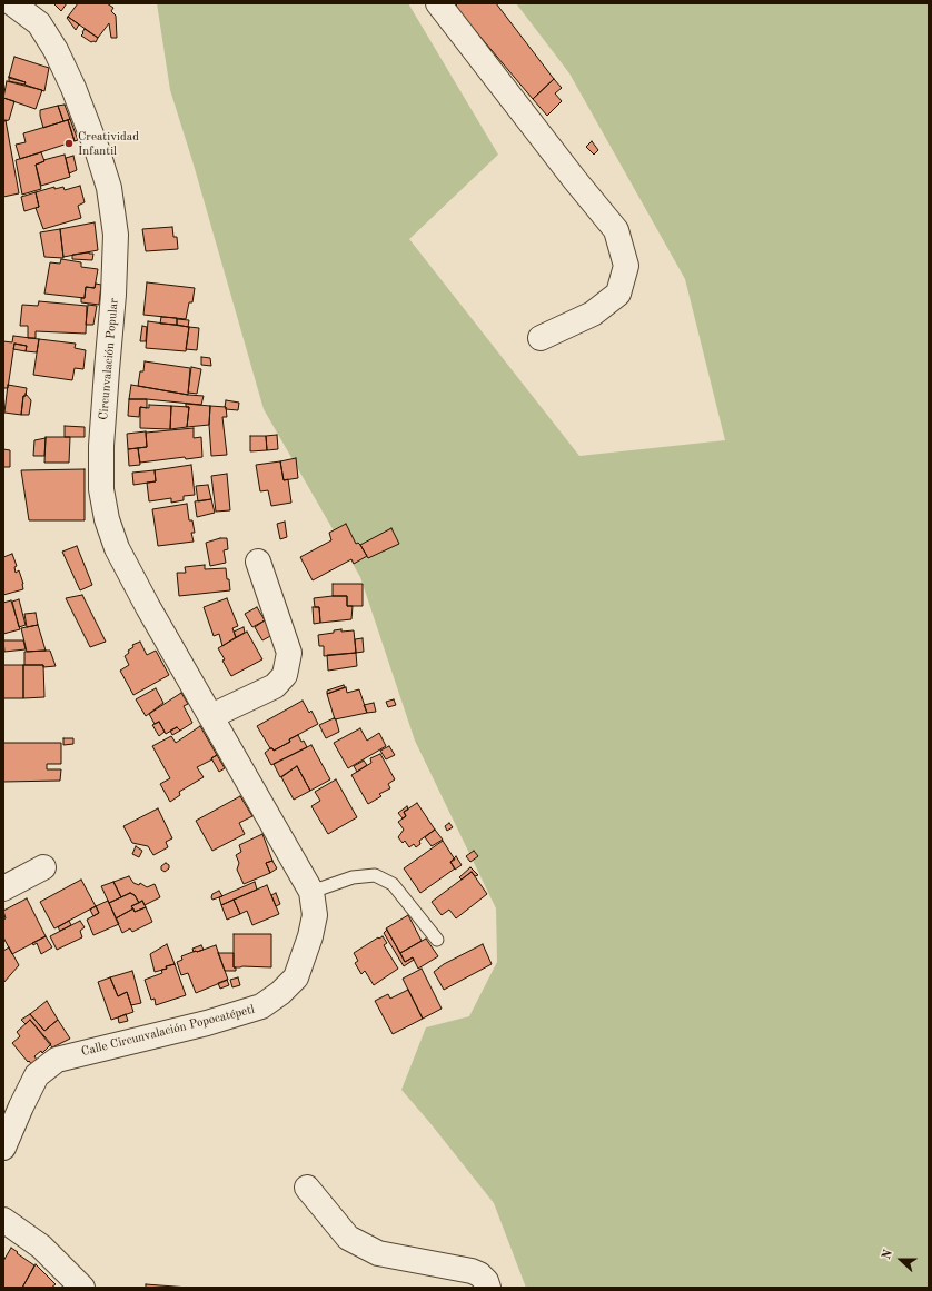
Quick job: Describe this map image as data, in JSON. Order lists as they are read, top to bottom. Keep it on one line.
{"streets":{"street":["Circunvalación Popular","Calle Circunvalación Popocatépetl"]},"crossings":[["Circunvalación Popular","Calle Circunvalación Popocatépetl"]],"places":["Creatividad Infantil"],"north":"left"}
